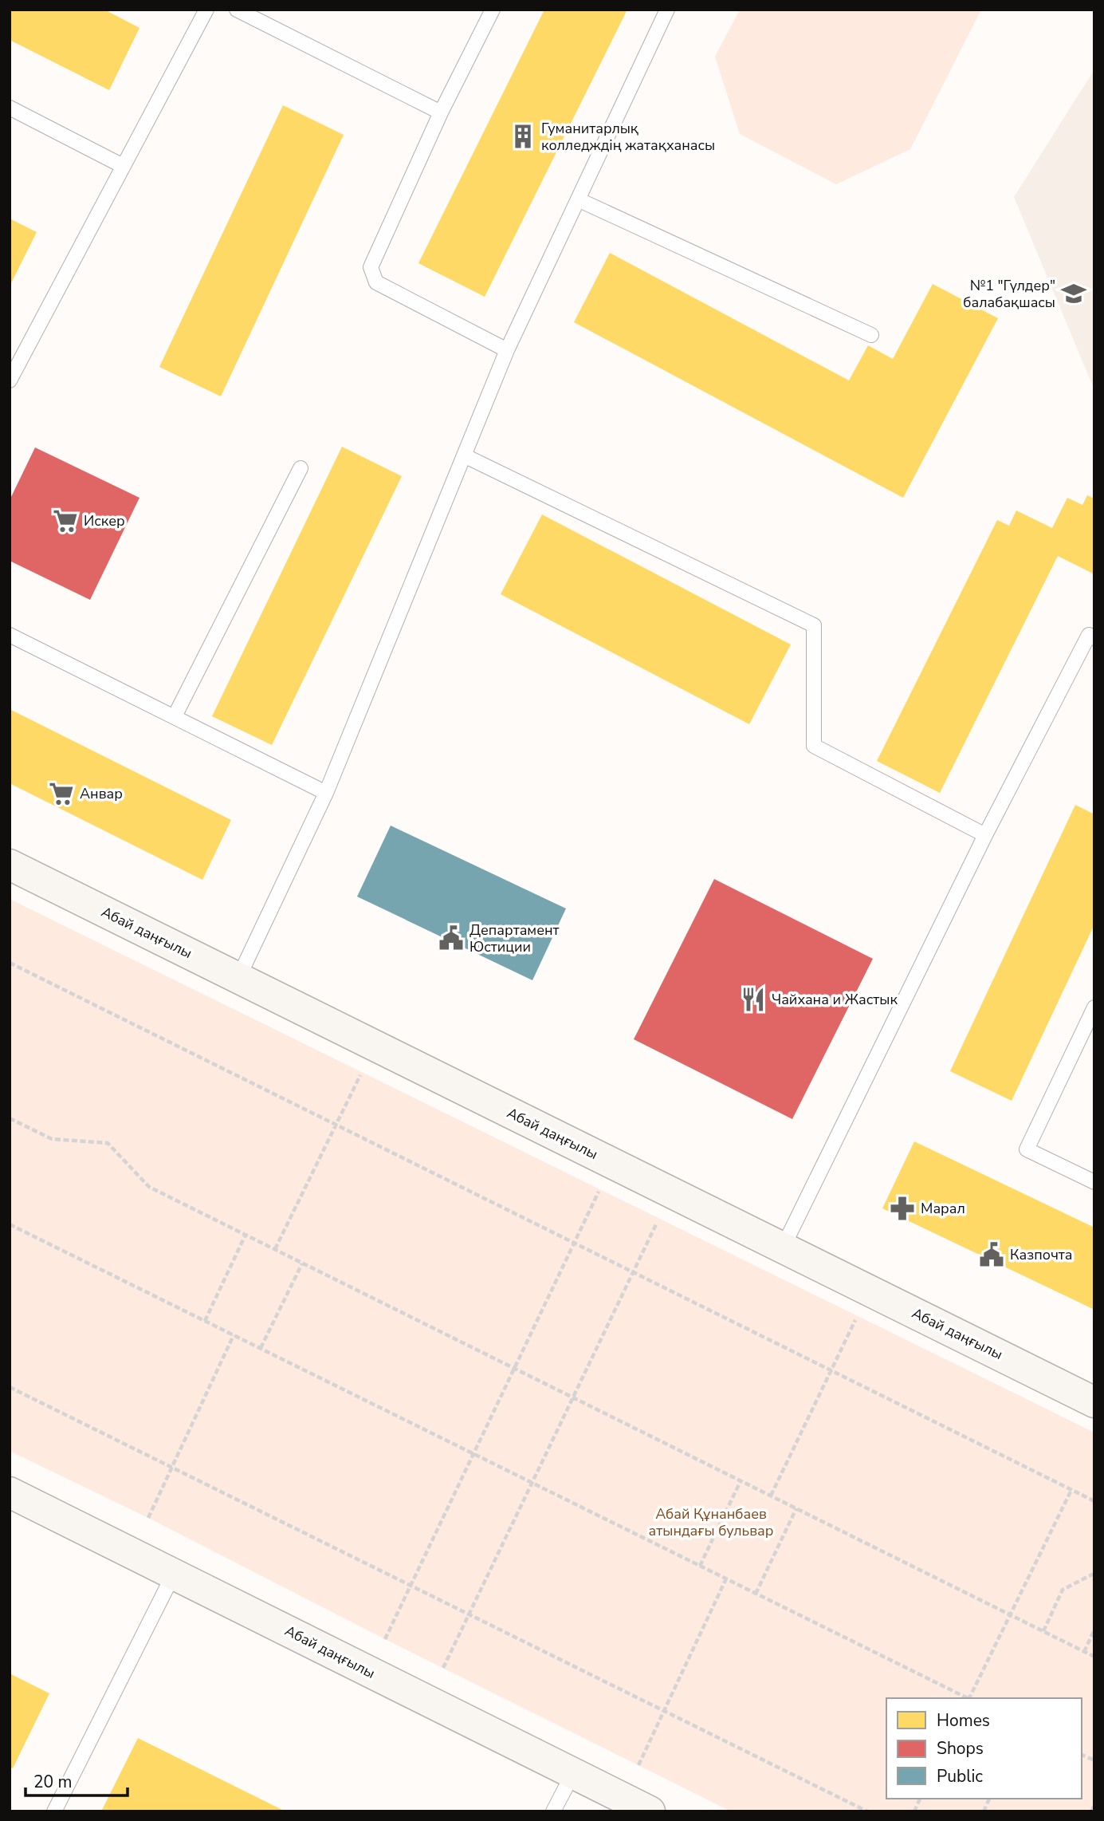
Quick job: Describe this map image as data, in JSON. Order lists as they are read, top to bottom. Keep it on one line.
{"streets":{"main road":["Абай даңғылы"]},"parks":["Абай Құнанбаев атындағы бульвар"],"places":{"building":["Гуманитарлық колледждің жатақханасы"],"school or university":["№1 \"Гүлдер\" балабақшасы"],"supermarket":["Искер","Анвар"],"public building":["Департамент Юстиции","Казпочта"],"restaurant":["Чайхана и Жастык"],"pharmacy":["Марал"]},"legend":["Homes","Shops","Public"],"scale_bar":"20 m"}
